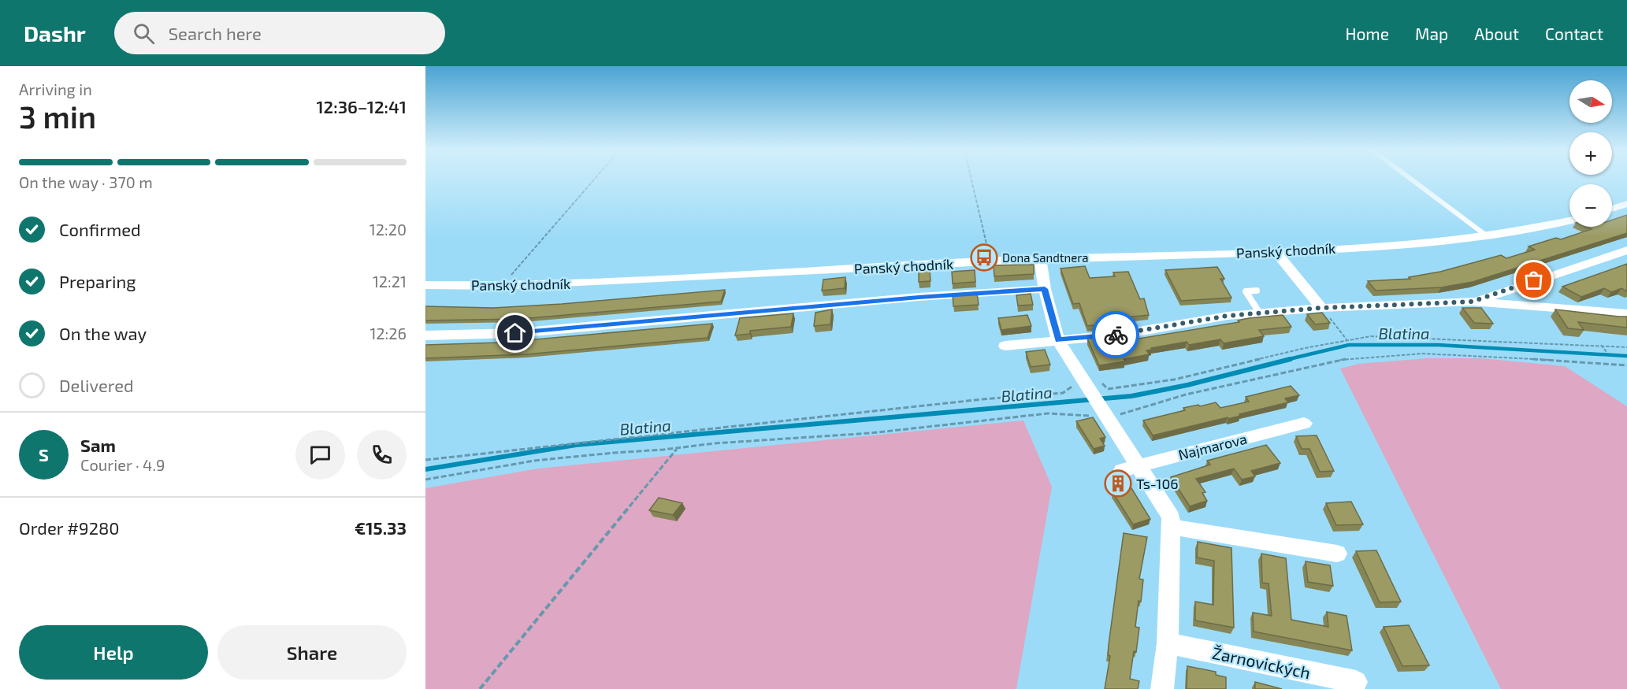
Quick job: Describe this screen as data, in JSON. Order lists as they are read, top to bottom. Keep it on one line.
{"streets":{"street":["Panský chodník","Najmarova","Žarnovických"]},"water":["Blatina"],"places":{"bus stop":["Dona Sandtnera"],"building":["Ts-106"]},"north":"right","page":{"header":"Dashr","search":"Search here","nav":["Home","Map","About","Contact"],"heading":["3 min","Arriving in","12:36–12:41"],"panel":["Sam","Courier · 4.9","Order #9280","€15.33"],"map_buttons":["+","−"],"bar":"On the way · 370 m","list":[["Confirmed","12:20"],["Preparing","12:21"],["On the way","12:26"],"Delivered"],"round":"S","buttons":["Help","Share"]}}
